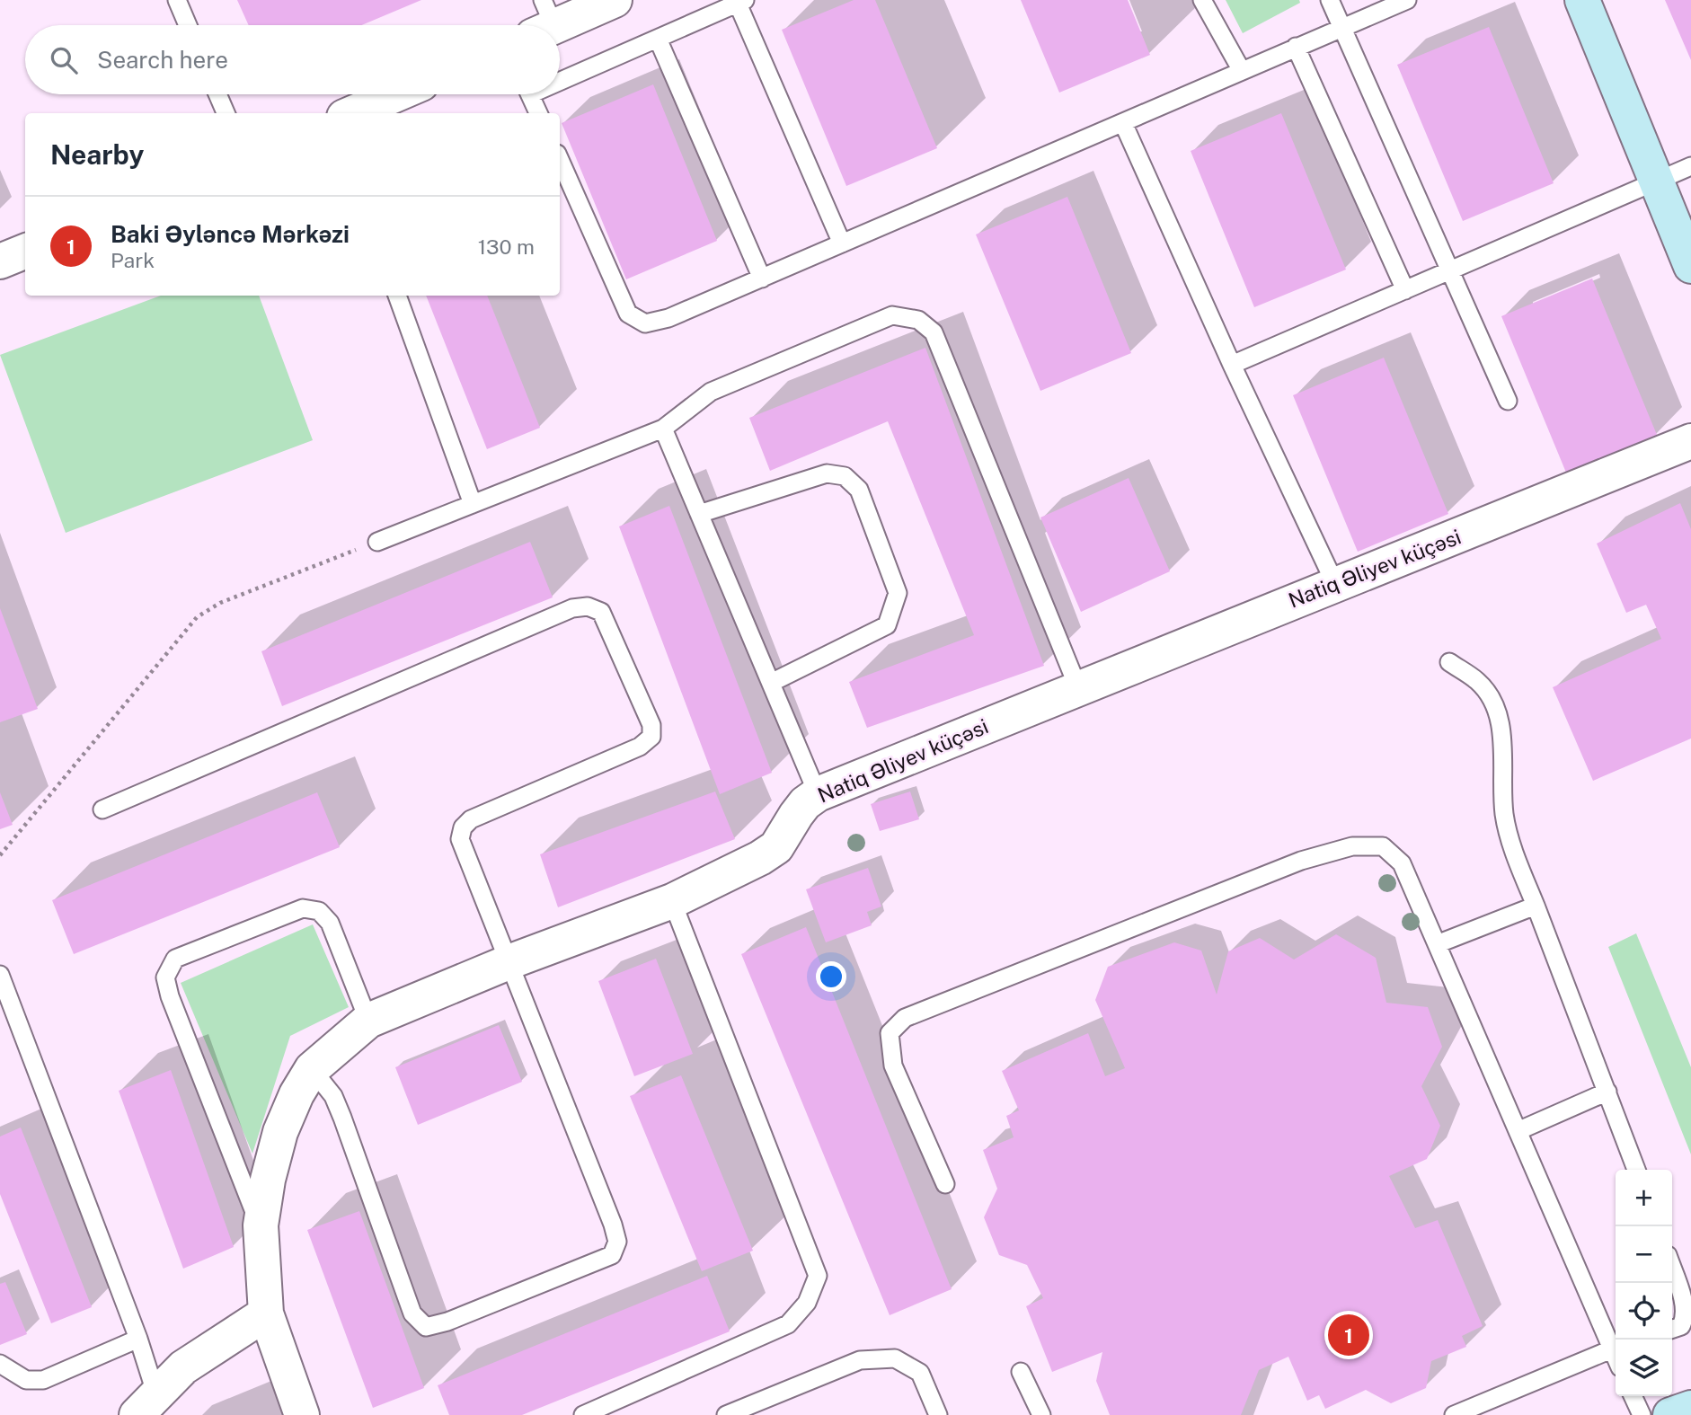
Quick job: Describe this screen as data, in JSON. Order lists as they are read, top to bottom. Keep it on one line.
{"streets":{"street":["Natiq Əliyev küçəsi"]},"page":{"search":"Search here","heading":"Nearby","list":[{"mark":"1","name":"Baki Əyləncə Mərkəzi","note":"Park","value":"130 m"}],"map_buttons":["+","−"],"pins":"1"}}
